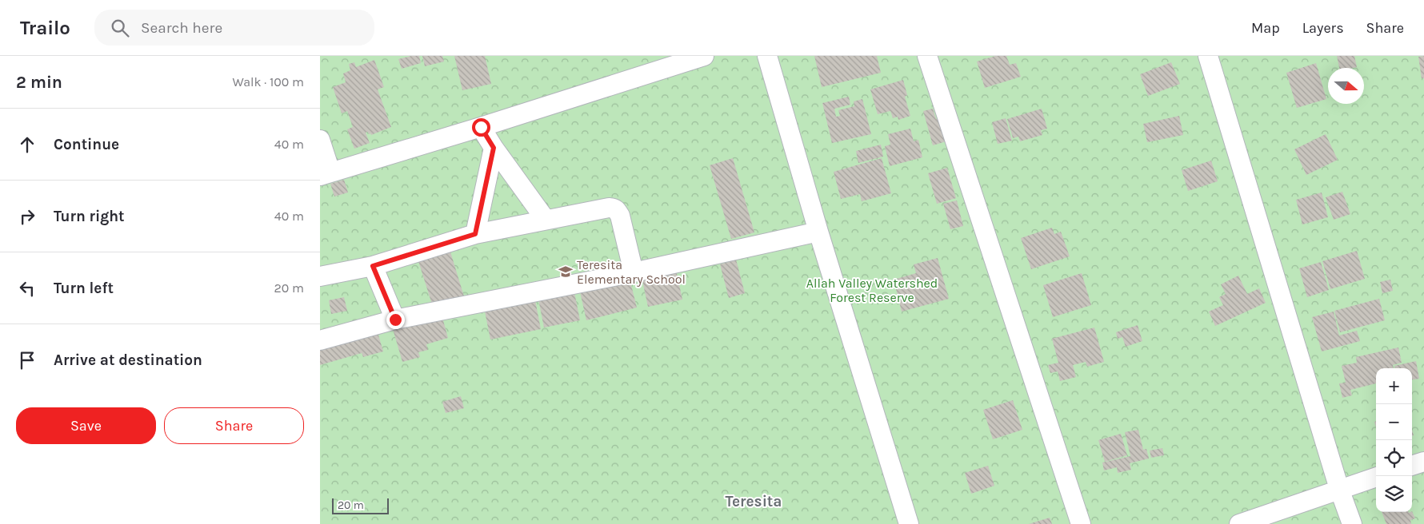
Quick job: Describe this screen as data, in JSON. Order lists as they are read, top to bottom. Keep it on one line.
{"districts":["Teresita"],"parks":["Allah Valley Watershed Forest Reserve"],"places":{"school or university":["Teresita Elementary School"]},"scale_bar":"20 m","north":"right","page":{"header":"Trailo","search":"Search here","nav":["Map","Layers","Share"],"heading":["2 min","Walk · 100 m"],"list":[["Continue","40 m"],["Turn right","40 m"],["Turn left","20 m"],"Arrive at destination"],"map_buttons":["+","−"],"buttons":["Save","Share"],"scale":"20 m"}}
